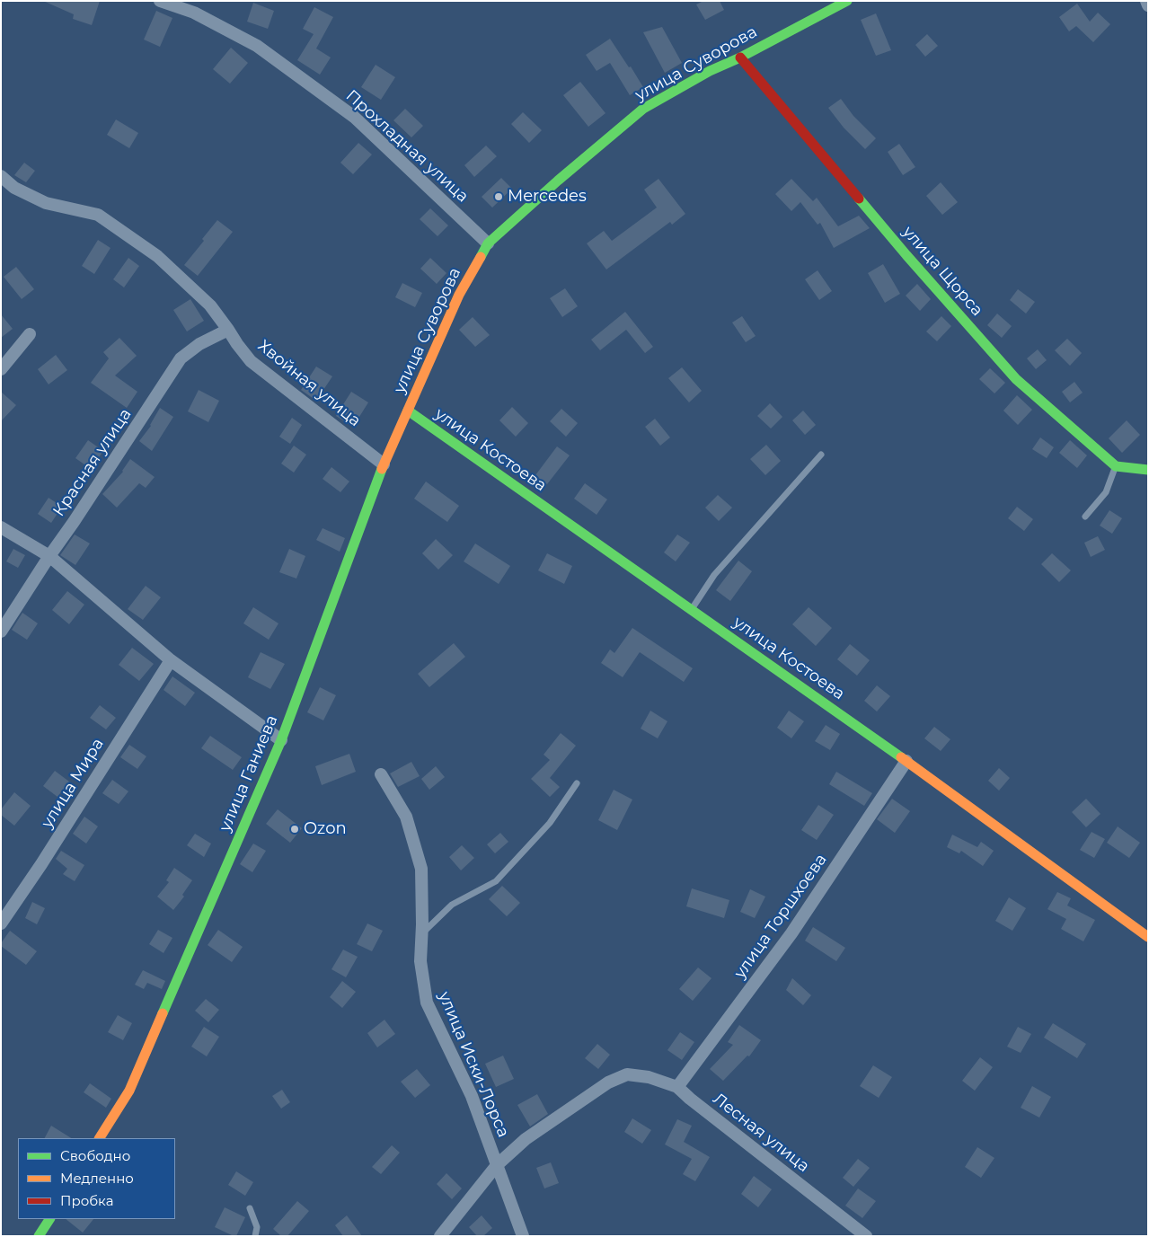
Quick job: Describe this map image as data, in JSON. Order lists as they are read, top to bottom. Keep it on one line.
{"streets":{"street":["улица Суворова","Прохладная улица","улица Щорса","Хвойная улица","улица Костоева","Красная улица","улица Ганиева","улица Мира","улица Торшхоева","улица Иски-Лорса","Лесная улица"]},"crossings":[["улица Суворова","Прохладная улица"],["улица Суворова","улица Щорса"],["улица Суворова","улица Костоева"],["улица Суворова","улица Ганиева"],["Хвойная улица","Красная улица"],["Хвойная улица","улица Ганиева"],["улица Костоева","улица Ганиева"],["улица Костоева","улица Торшхоева"],["улица Торшхоева","Лесная улица"],["улица Иски-Лорса","Лесная улица"]],"places":["Mercedes","Ozon"],"legend":["Свободно","Медленно","Пробка"]}
